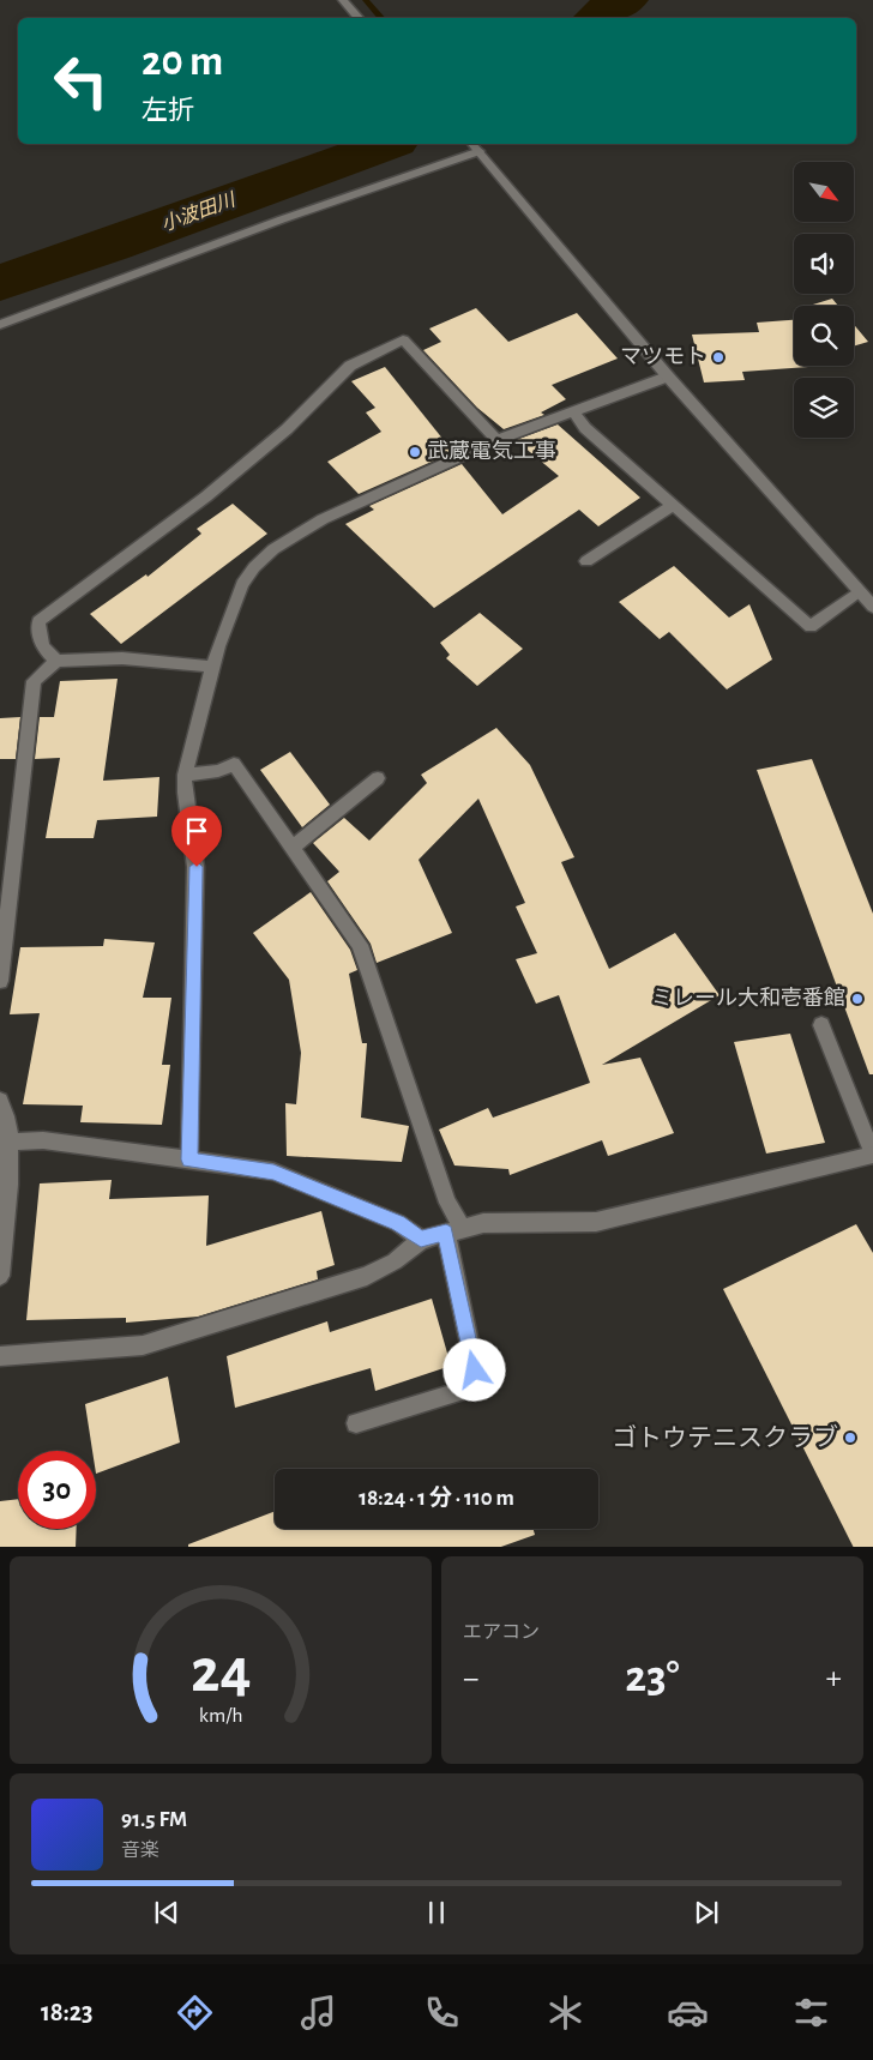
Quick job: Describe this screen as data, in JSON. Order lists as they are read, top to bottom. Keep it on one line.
{"water":["小波田川"],"places":["マツモト","武蔵電気工事","ミレール大和壱番館","ゴトウテニスクラブ"],"north":"bottom right","page":{"turn":["20 m","左折"],"limit":"30","trip":"18:24 · 1 分 · 110 m","tile":"エアコン","heat":["−","23°","+"],"song":["91.5 FM","音楽"],"tabs":"18:23","gauge":["24","km/h"]}}
